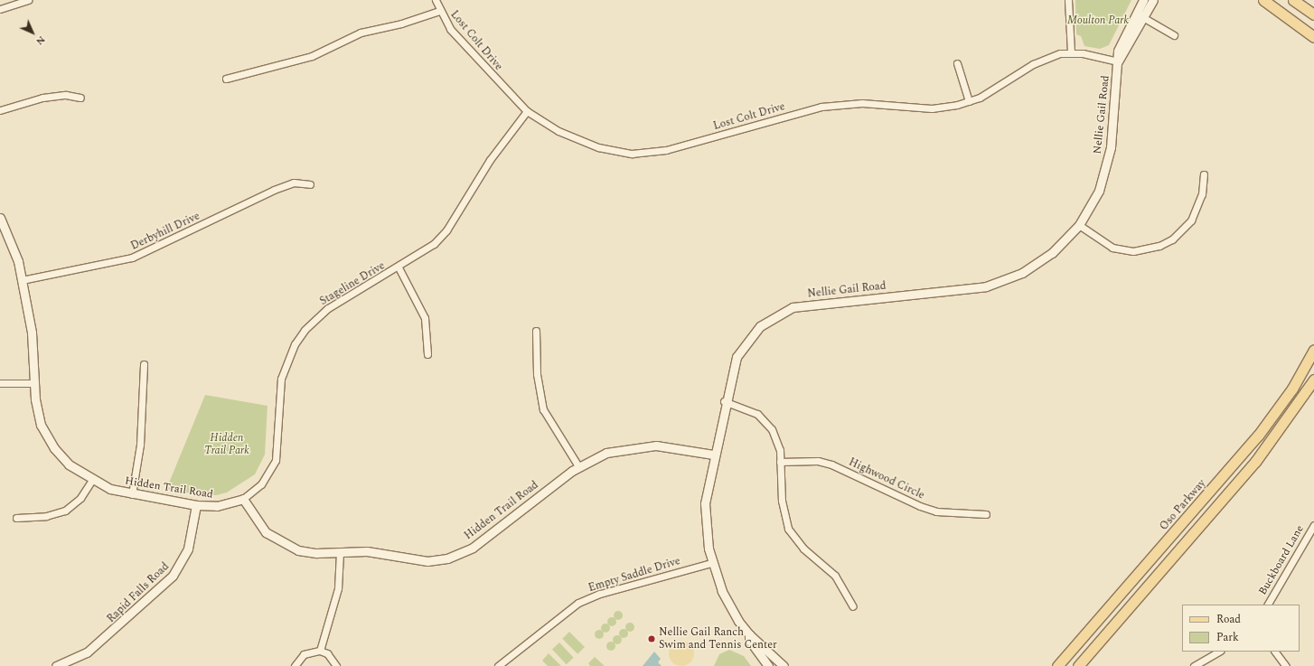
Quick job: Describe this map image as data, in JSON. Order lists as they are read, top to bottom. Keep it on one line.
{"streets":{"main road":["Oso Parkway"],"street":["Lost Colt Drive","Nellie Gail Road","Derbyhill Drive","Stageline Drive","Highwood Circle","Hidden Trail Road","Buckboard Lane","Empty Saddle Drive","Rapid Falls Road"]},"crossings":[["Lost Colt Drive","Nellie Gail Road"],["Lost Colt Drive","Stageline Drive"],["Nellie Gail Road","Hidden Trail Road"],["Nellie Gail Road","Empty Saddle Drive"],["Derbyhill Drive","Hidden Trail Road"],["Stageline Drive","Hidden Trail Road"],["Hidden Trail Road","Rapid Falls Road"]],"parks":["Moulton Park","Hidden Trail Park"],"places":["Nellie Gail Ranch Swim and Tennis Center"],"legend":["Road","Park"],"north":"bottom right"}
